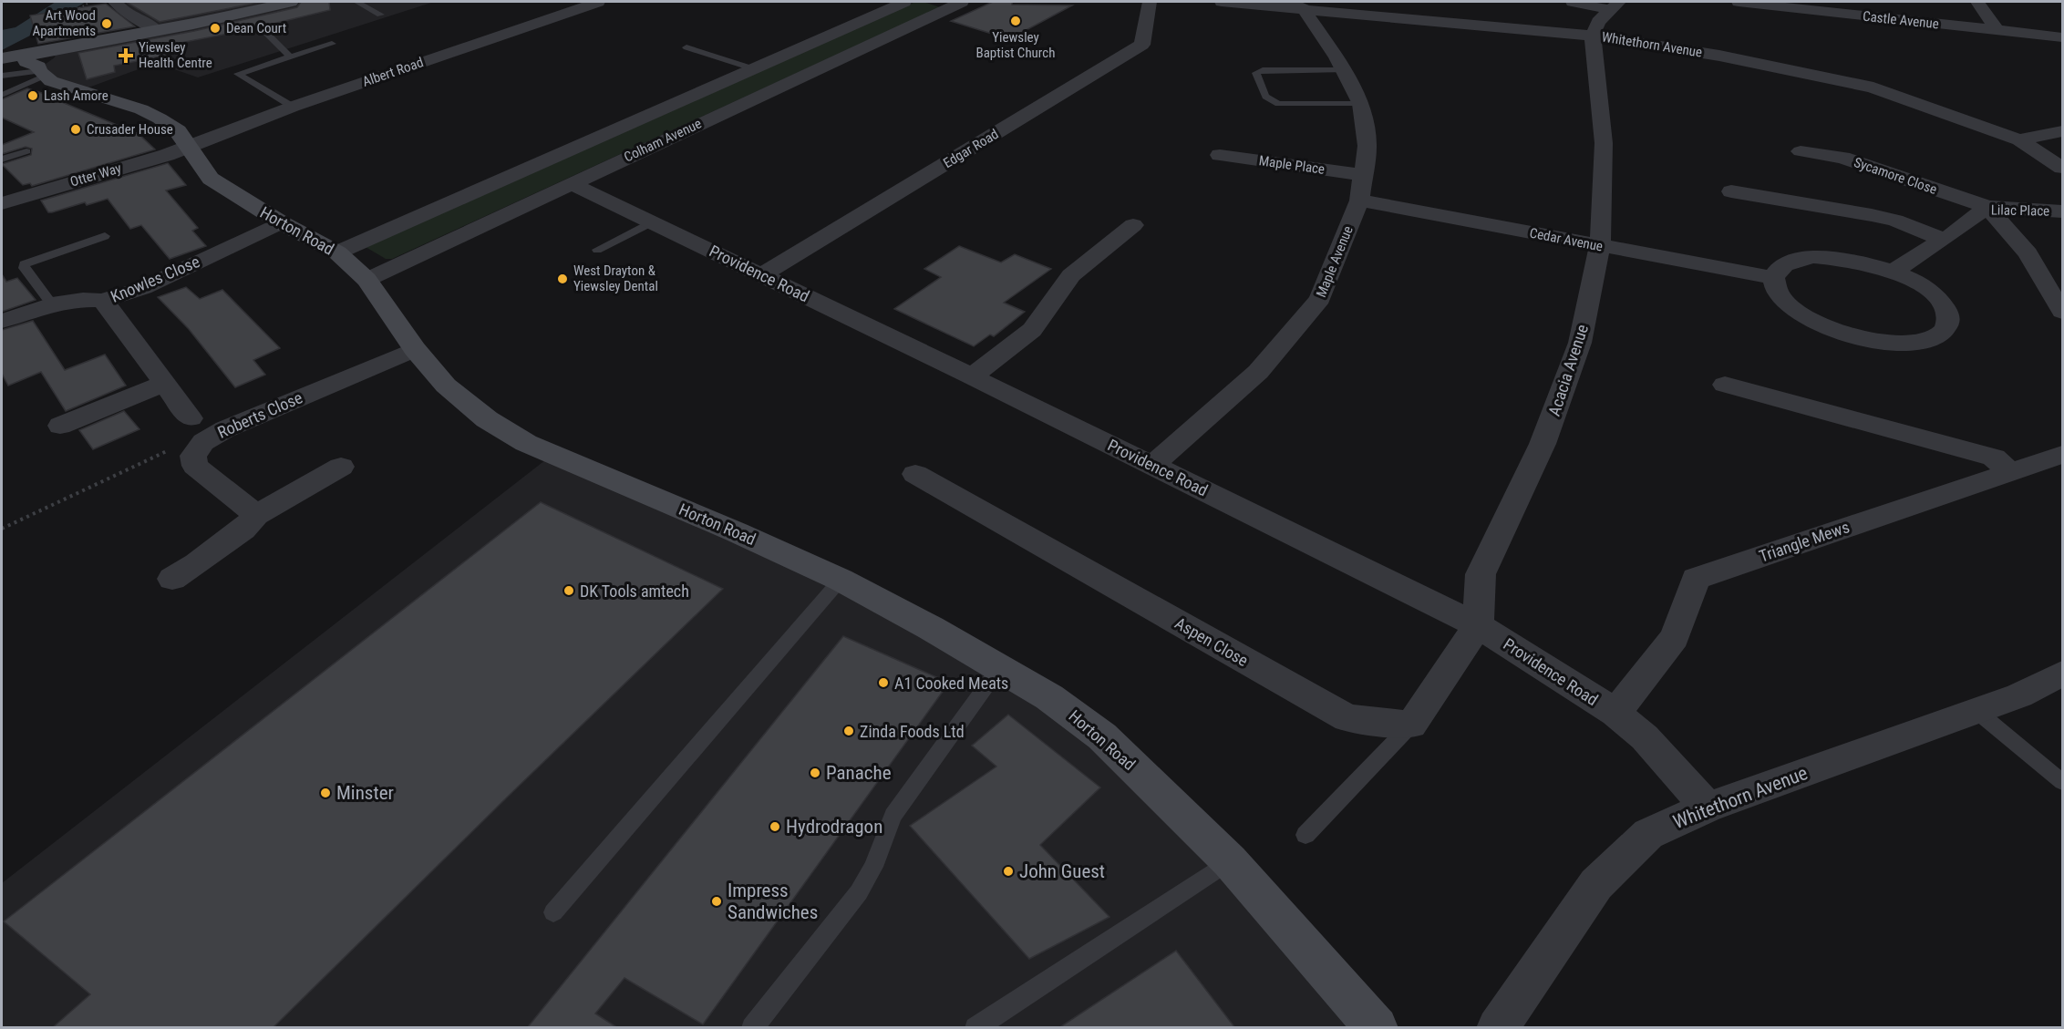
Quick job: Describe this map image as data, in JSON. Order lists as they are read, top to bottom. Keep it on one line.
{"streets":{"street":["Castle Avenue","Whitethorn Avenue","Albert Road","Colham Avenue","Edgar Road","Maple Place","Otter Way","Sycamore Close","Lilac Place","Horton Road","Cedar Avenue","Maple Avenue","Providence Road","Knowles Close","Acacia Avenue","Roberts Close","Triangle Mews","Aspen Close"]},"crossings":[["Whitethorn Avenue","Maple Avenue"],["Whitethorn Avenue","Providence Road"],["Whitethorn Avenue","Acacia Avenue"],["Albert Road","Otter Way"],["Albert Road","Horton Road"],["Colham Avenue","Horton Road"],["Colham Avenue","Providence Road"],["Edgar Road","Providence Road"],["Maple Place","Maple Avenue"],["Otter Way","Horton Road"],["Sycamore Close","Lilac Place"],["Horton Road","Knowles Close"],["Horton Road","Roberts Close"],["Cedar Avenue","Maple Avenue"],["Cedar Avenue","Acacia Avenue"],["Maple Avenue","Providence Road"],["Providence Road","Acacia Avenue"],["Providence Road","Triangle Mews"]],"places":{"other":["Yiewsley Baptist Church","Art Wood Apartments","Dean Court","Lash Amore","Crusader House","West Drayton & Yiewsley Dental","DK Tools amtech","A1 Cooked Meats","Zinda Foods Ltd","Panache","Minster","Hydrodragon","John Guest","Impress Sandwiches"],"health":["Yiewsley Health Centre"]}}
